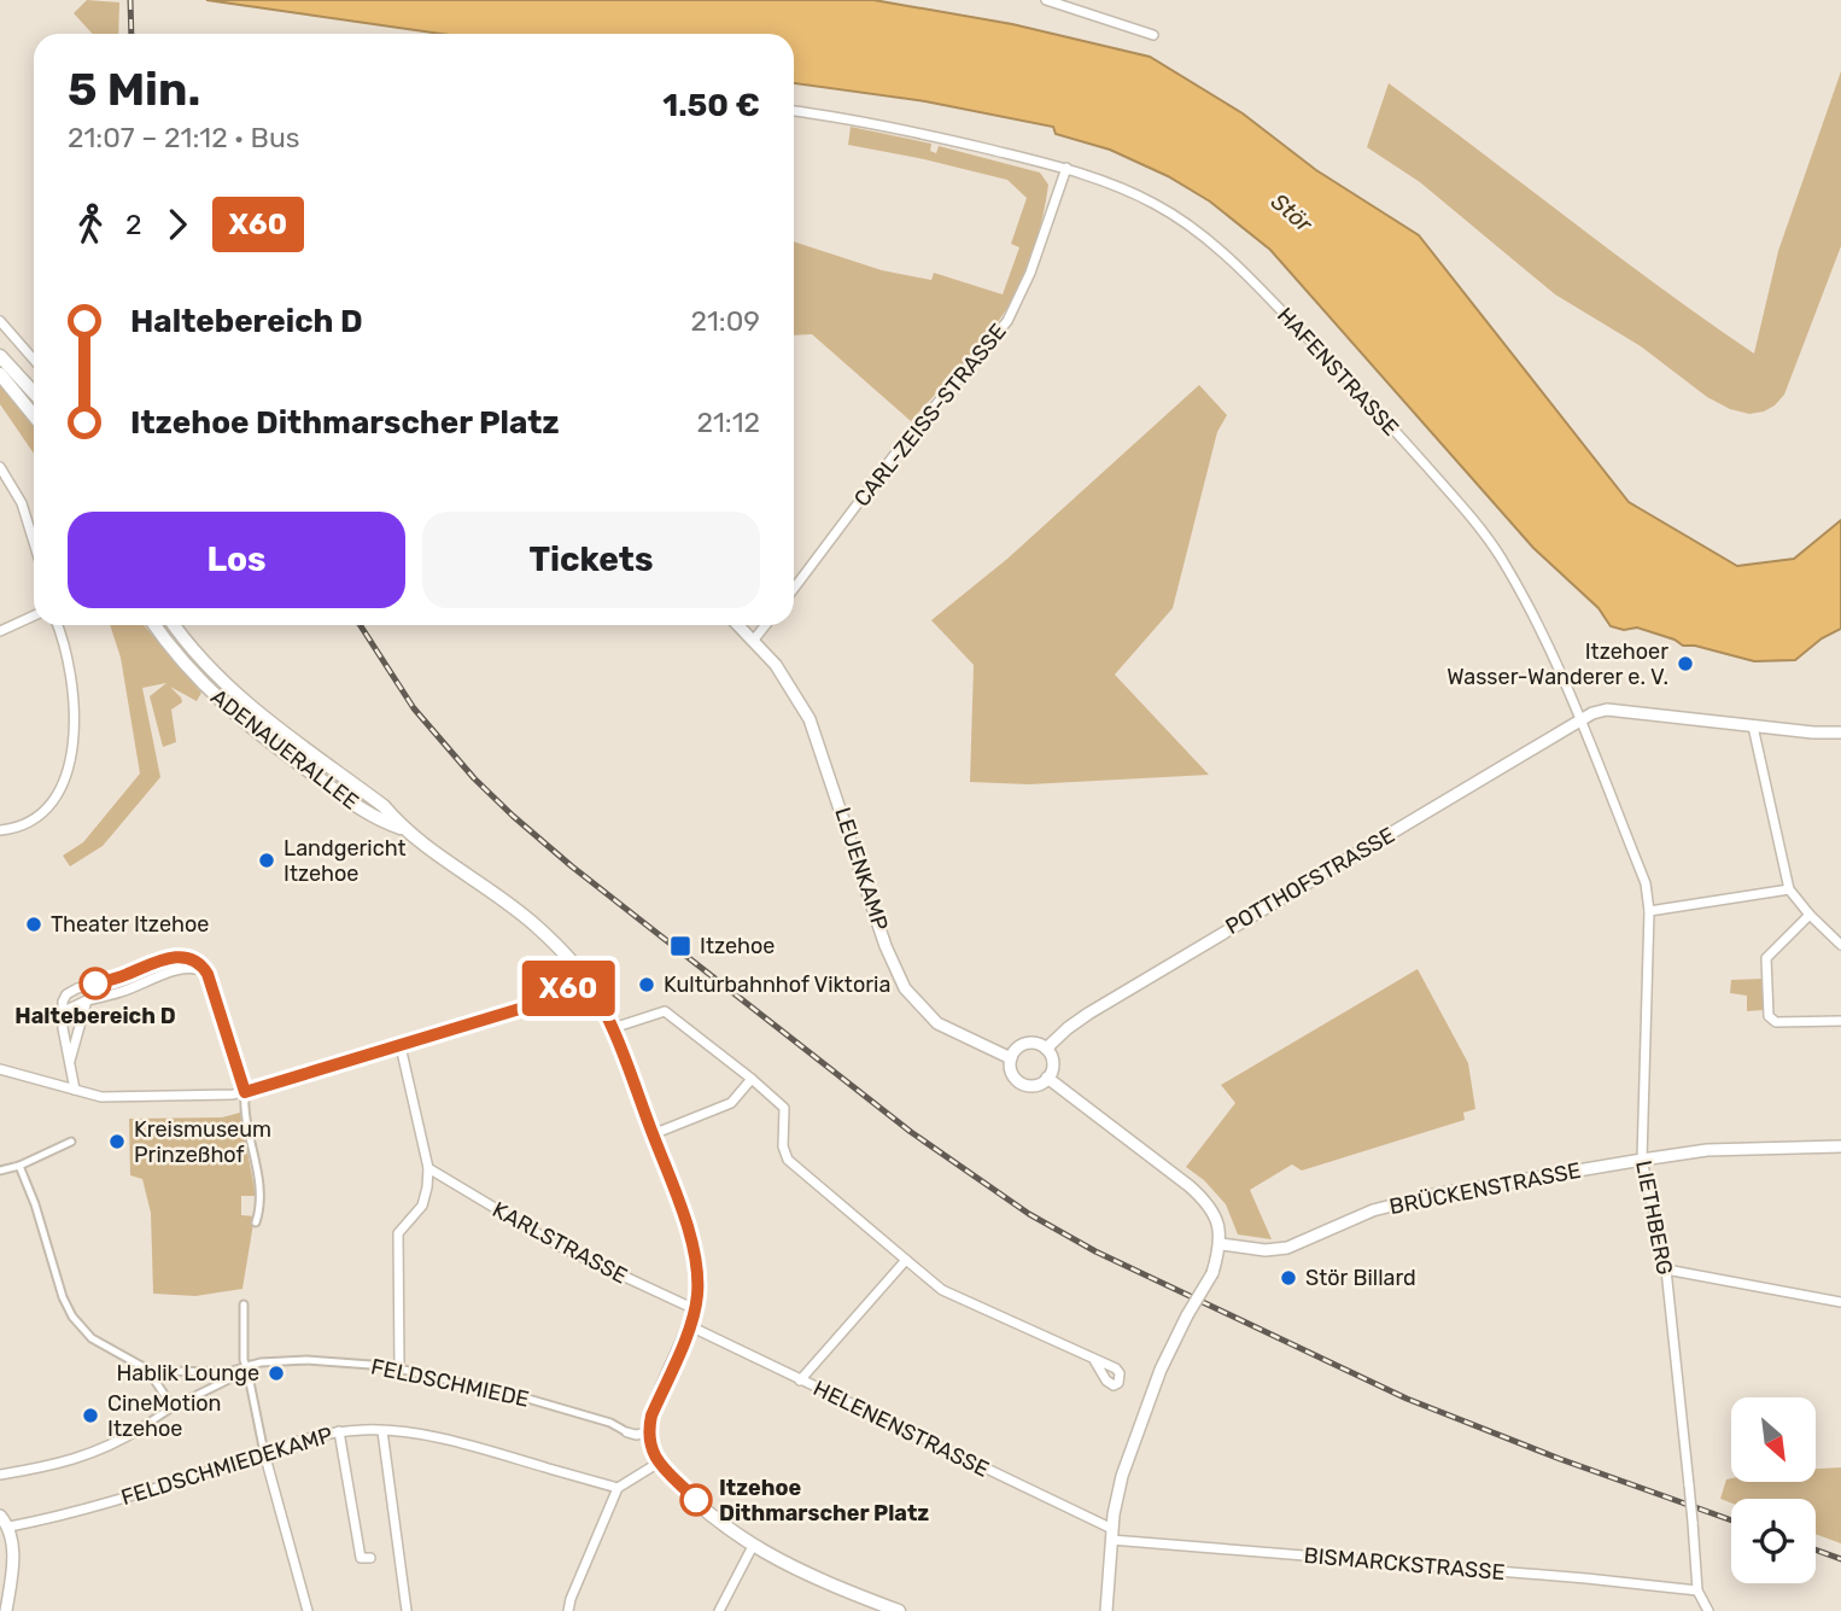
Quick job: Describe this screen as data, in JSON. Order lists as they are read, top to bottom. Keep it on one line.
{"streets":{"main road":["ADENAUERALLEE"],"street":["HAFENSTRASSE","CARL-ZEISS-STRASSE","LEUENKAMP","POTTHOFSTRASSE","BRÜCKENSTRASSE","LIETHBERG","KARLSTRASSE","FELDSCHMIEDE","HELENENSTRASSE","FELDSCHMIEDEKAMP","BISMARCKSTRASSE"]},"crossings":[["HAFENSTRASSE","CARL-ZEISS-STRASSE"],["HAFENSTRASSE","POTTHOFSTRASSE"],["HAFENSTRASSE","LIETHBERG"],["ADENAUERALLEE","KARLSTRASSE"],["ADENAUERALLEE","FELDSCHMIEDE"],["ADENAUERALLEE","HELENENSTRASSE"],["LEUENKAMP","POTTHOFSTRASSE"],["LEUENKAMP","BRÜCKENSTRASSE"],["BRÜCKENSTRASSE","LIETHBERG"],["LIETHBERG","BISMARCKSTRASSE"],["HELENENSTRASSE","BISMARCKSTRASSE"]],"water":["Stör"],"places":{"other":["Itzehoer Wasser-Wanderer e. V.","Landgericht Itzehoe","Theater Itzehoe","Haltebereich D","Kulturbahnhof Viktoria","Kreismuseum Prinzeßhof","Stör Billard","Hablik Lounge","CineMotion Itzehoe","Itzehoe Dithmarscher Platz"],"transit":["Itzehoe"]},"lines":["bus line X60"],"north":"bottom right","page":{"on_map":"X60","heading":["5 Min.","21:07 – 21:12 · Bus","1.50 €"],"legs":["2","X60"],"list":[{"name":"Haltebereich D","value":"21:09"},{"name":"Itzehoe Dithmarscher Platz","value":"21:12"}],"buttons":["Los","Tickets"]}}
